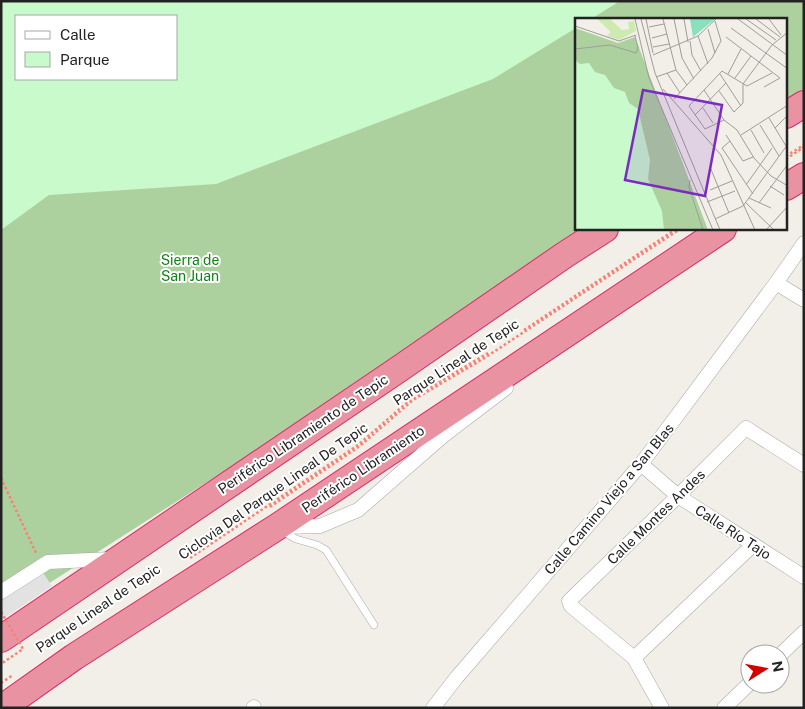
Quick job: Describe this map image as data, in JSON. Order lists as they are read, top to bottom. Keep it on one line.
{"streets":{"highway":["Periférico Libramiento de Tepic","Periférico Libramiento"],"street":["Calle Camino Viejo a San Blas","Calle Montes Andes","Calle Río Tajo"],"path":["Parque Lineal de Tepic","Ciclovia Del Parque Lineal De Tepic"]},"crossings":[["Parque Lineal de Tepic","Ciclovia Del Parque Lineal De Tepic"],["Calle Camino Viejo a San Blas","Calle Río Tajo"],["Calle Montes Andes","Calle Río Tajo"]],"parks":["Sierra de San Juan"],"legend":["Calle","Parque"],"north":"right"}
